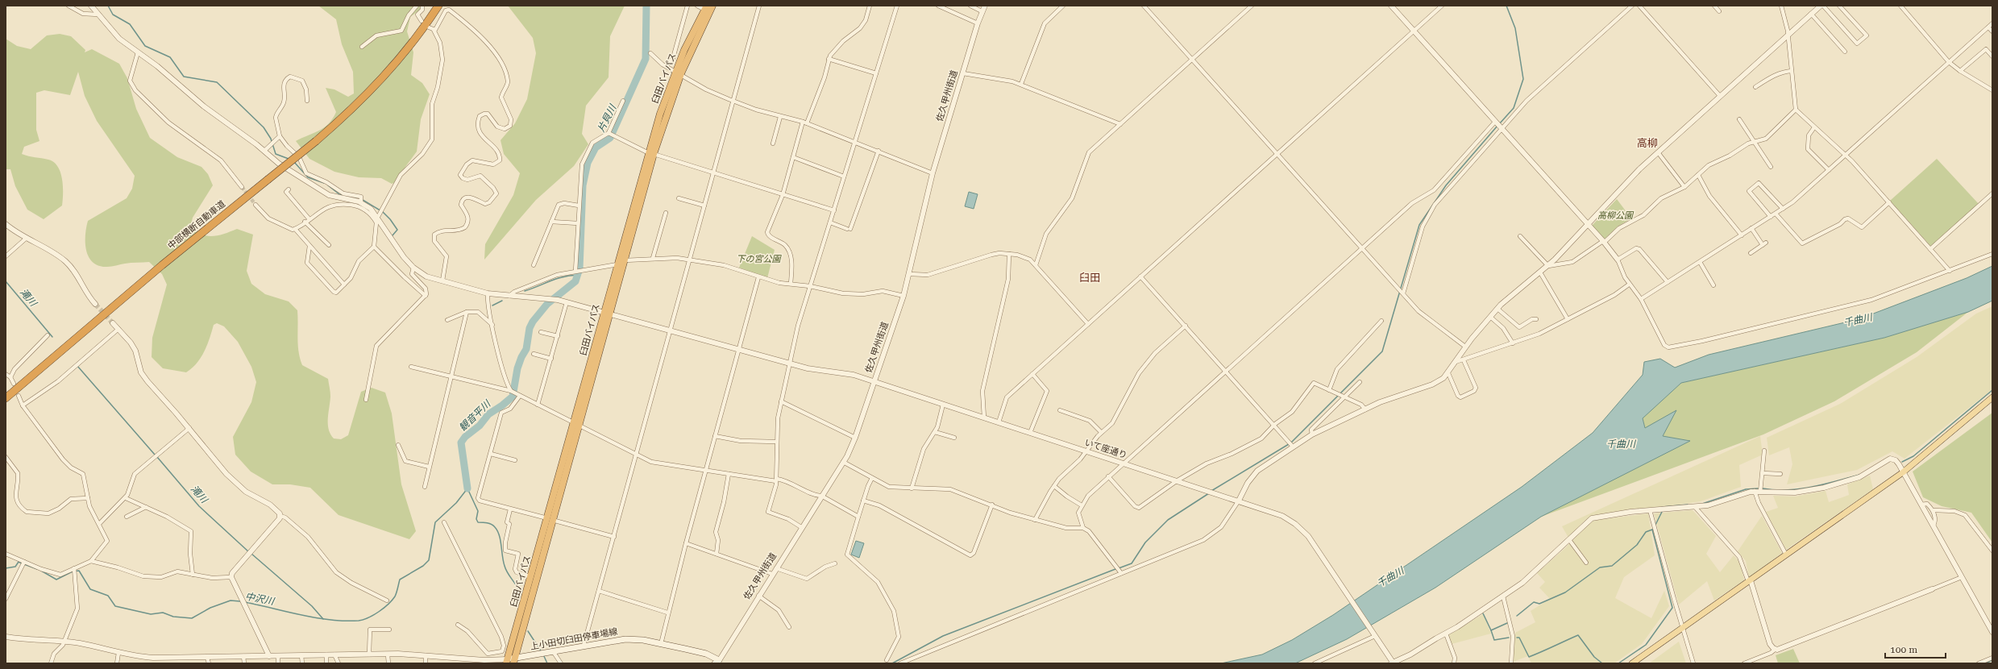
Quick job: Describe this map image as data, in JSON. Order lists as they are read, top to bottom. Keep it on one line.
{"streets":{"highway":["臼田バイパス","中部横断自動車道"],"main road":["上小田切臼田停車場線"],"street":["佐久甲州街道","いて座通り"]},"crossings":[["臼田バイパス","いて座通り"],["臼田バイパス","上小田切臼田停車場線"],["佐久甲州街道","いて座通り"],["佐久甲州街道","上小田切臼田停車場線"]],"districts":["高柳","臼田"],"water":["片貝川","滝川","千曲川","観音平川","中沢川"],"parks":["高柳公園","下の宮公園"],"scale_bar":"100 m"}
